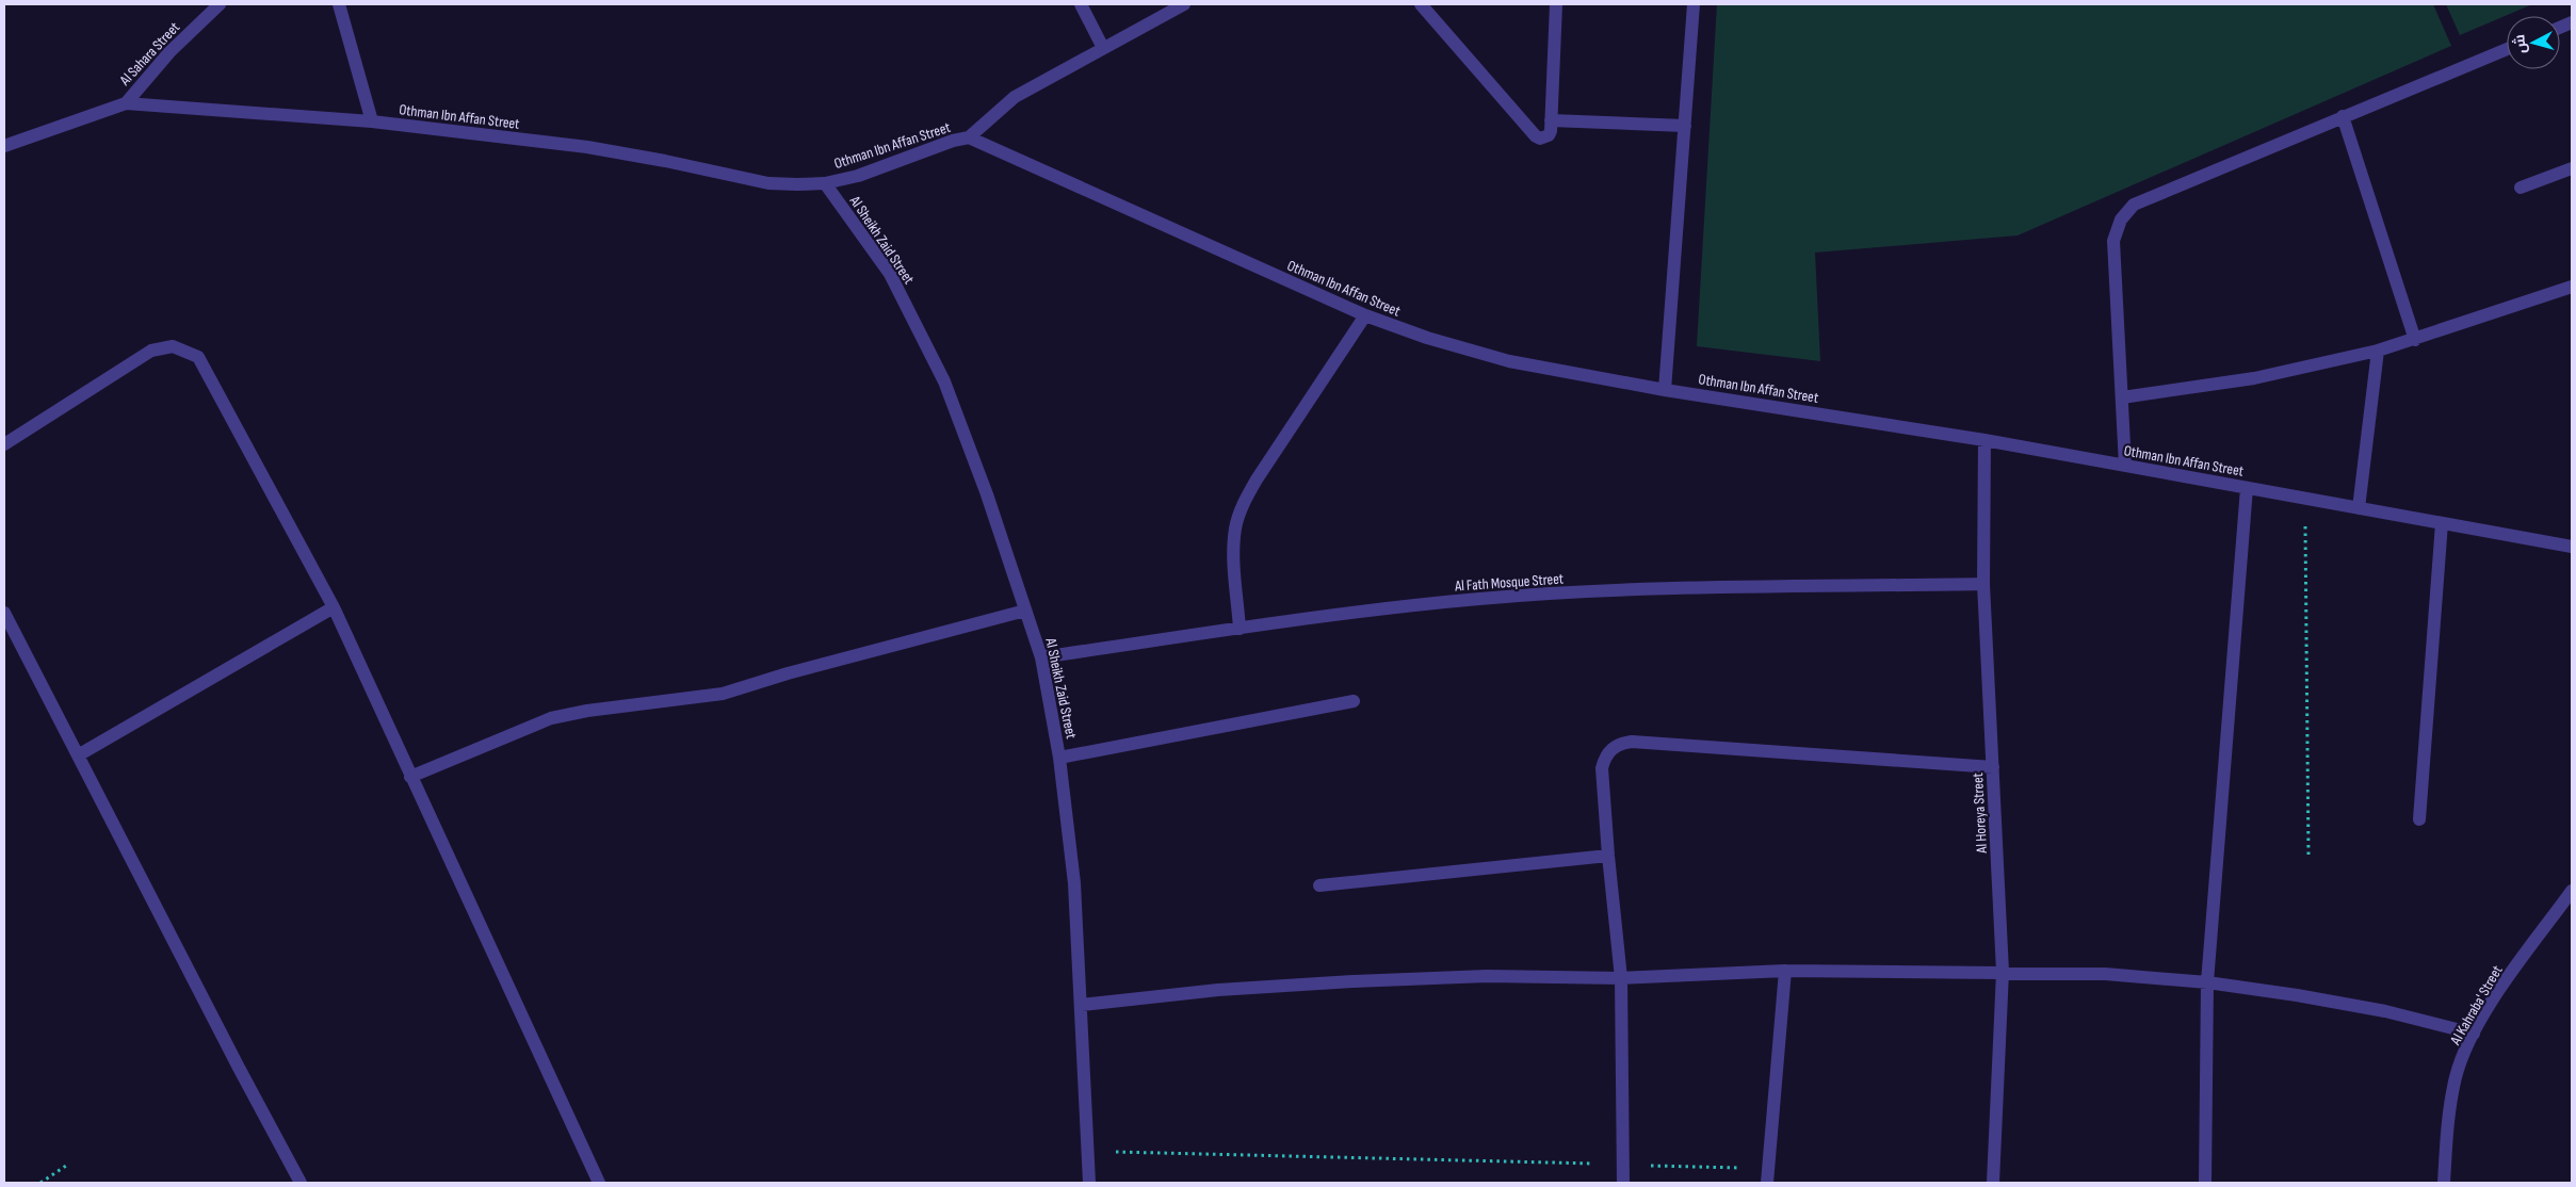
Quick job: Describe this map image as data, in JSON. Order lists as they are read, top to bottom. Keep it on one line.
{"streets":{"street":["Al Sahara Street","Othman Ibn Affan Street","Al Sheikh Zaid Street","Al Fath Mosque Street","Al Horeya Street","Al Kahraba' Street"]},"crossings":[["Al Sahara Street","Othman Ibn Affan Street"],["Othman Ibn Affan Street","Al Sheikh Zaid Street"],["Othman Ibn Affan Street","Al Horeya Street"],["Al Sheikh Zaid Street","Al Fath Mosque Street"],["Al Fath Mosque Street","Al Horeya Street"]],"north":"left"}
